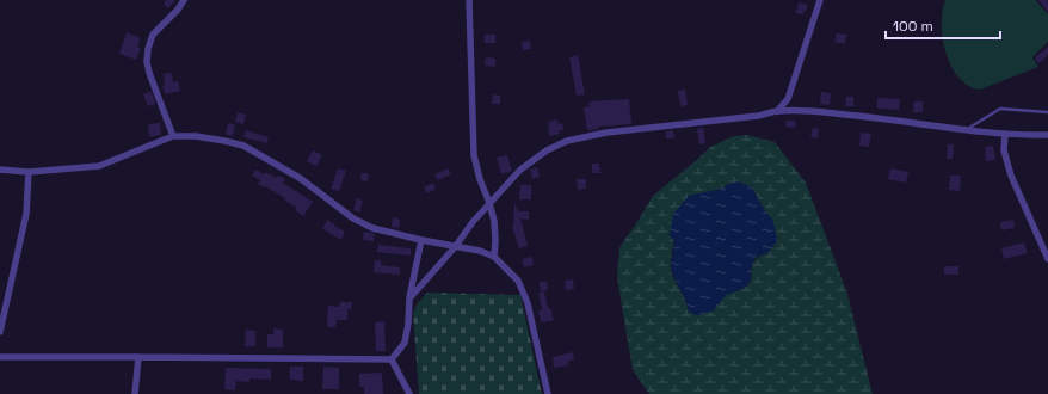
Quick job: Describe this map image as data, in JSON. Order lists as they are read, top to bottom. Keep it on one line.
{"scale_bar":"100 m"}
